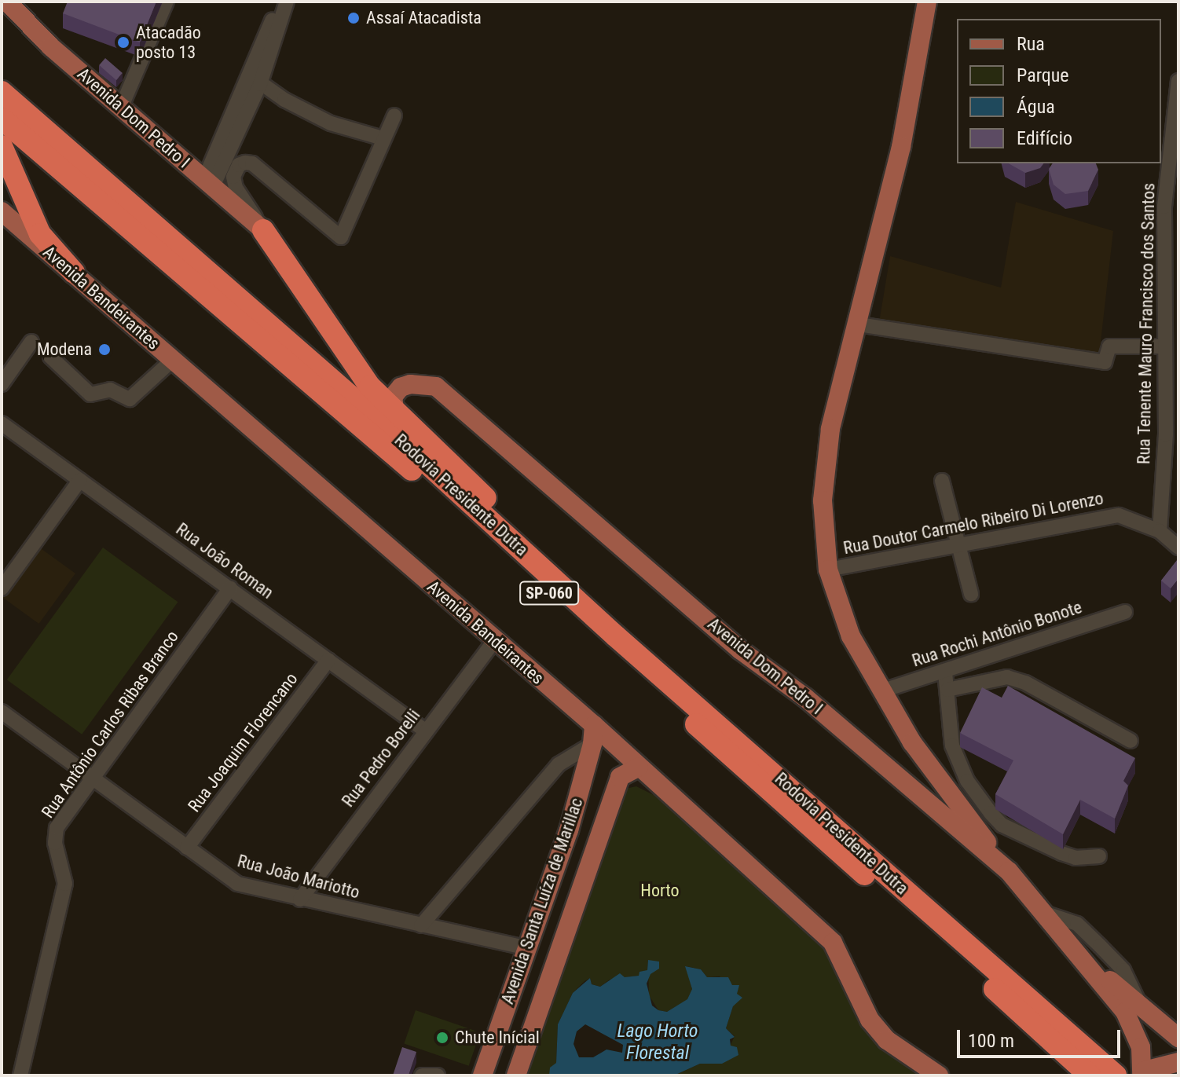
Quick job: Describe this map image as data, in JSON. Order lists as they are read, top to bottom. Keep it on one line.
{"streets":{"highway":["Rodovia Presidente Dutra","SP-060"],"main road":["Avenida Dom Pedro I","Avenida Bandeirantes","Avenida Santa Luíza de Marillac"],"street":["Rua Tenente Mauro Francisco dos Santos","Rua Doutor Carmelo Ribeiro Di Lorenzo","Rua João Roman","Rua Rochi Antônio Bonote","Rua Antônio Carlos Ribas Branco","Rua Joaquim Florencano","Rua Pedro Borelli","Rua João Mariotto"]},"crossings":[["Avenida Bandeirantes","Rua Pedro Borelli"],["Avenida Bandeirantes","Avenida Santa Luíza de Marillac"],["Rua Tenente Mauro Francisco dos Santos","Rua Doutor Carmelo Ribeiro Di Lorenzo"],["Rua João Roman","Rua Antônio Carlos Ribas Branco"],["Rua João Roman","Rua Joaquim Florencano"],["Rua João Roman","Rua Pedro Borelli"],["Rua Antônio Carlos Ribas Branco","Rua João Mariotto"],["Rua Joaquim Florencano","Rua João Mariotto"],["Rua Pedro Borelli","Rua João Mariotto"],["Rua João Mariotto","Avenida Santa Luíza de Marillac"]],"water":["Lago Horto Florestal"],"parks":["Horto"],"places":["Assaí Atacadista","Atacadão posto 13","Modena","Chute Inícial"],"legend":["Rua","Parque","Água","Edifício"],"scale_bar":"100 m"}
